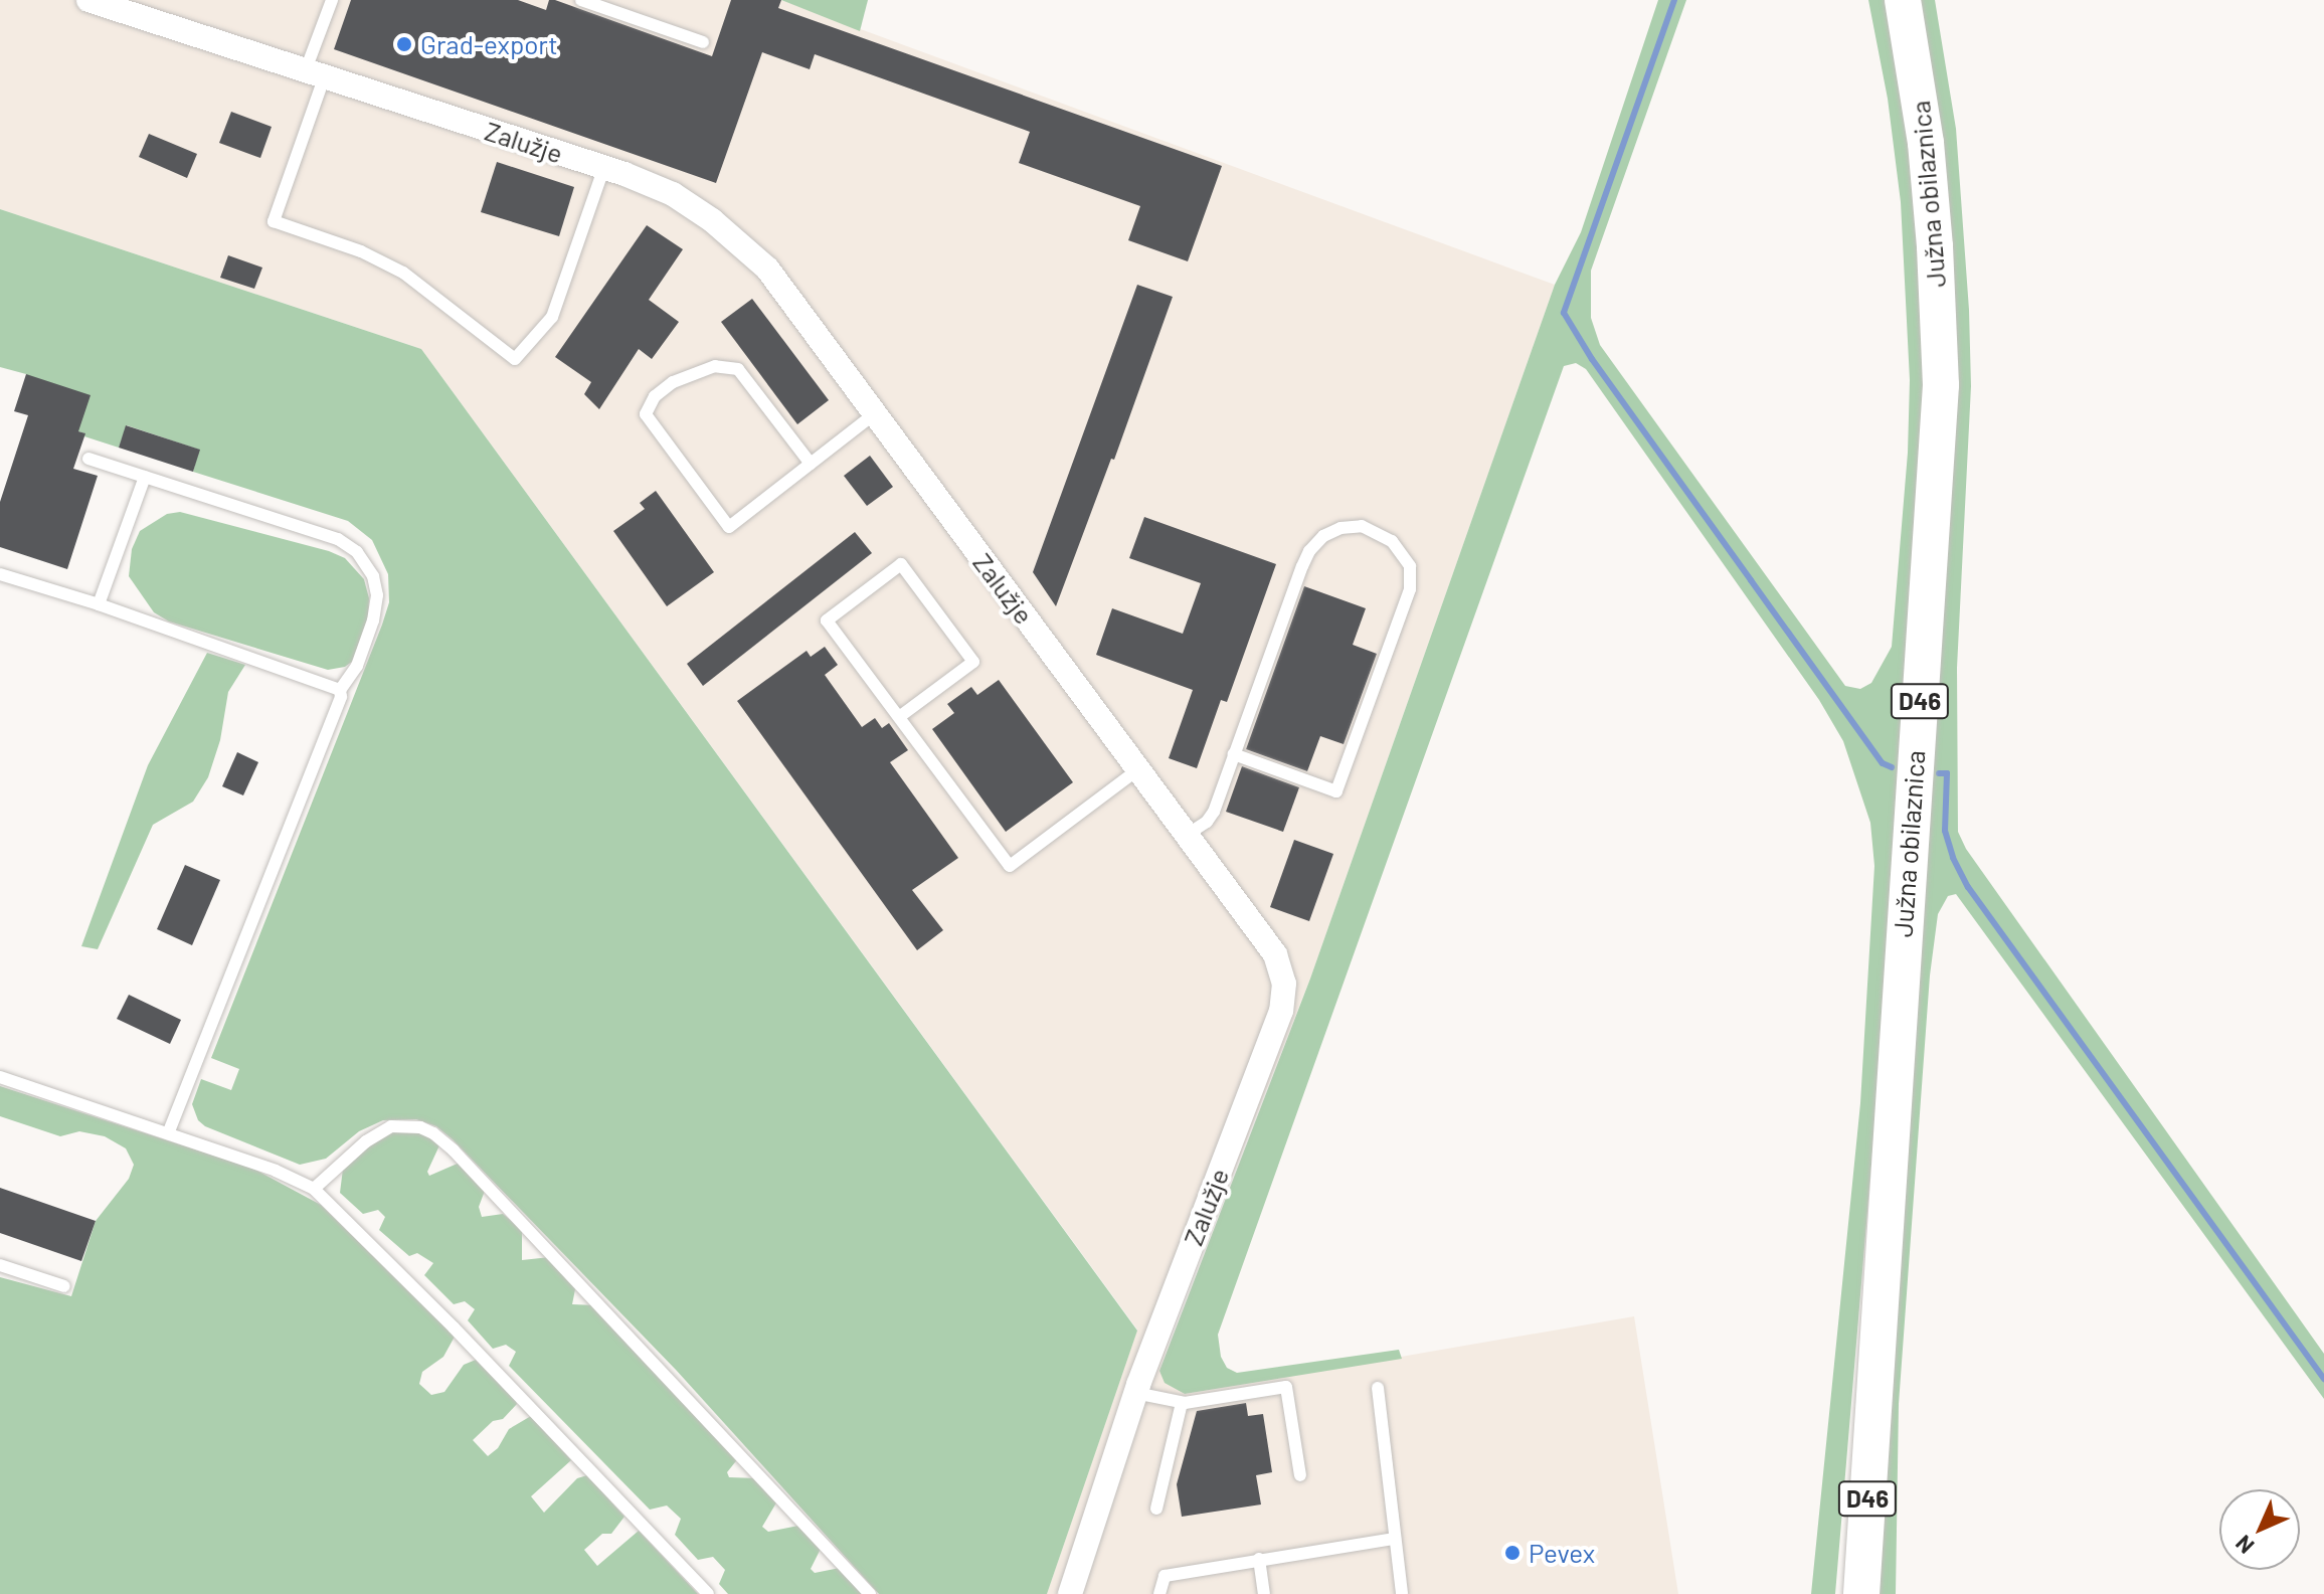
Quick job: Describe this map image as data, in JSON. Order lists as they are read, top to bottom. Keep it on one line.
{"streets":{"main road":["Južna obilaznica","D46"],"street":["Zalužje"]},"places":["Grad-export","Pevex"],"north":"bottom left"}
